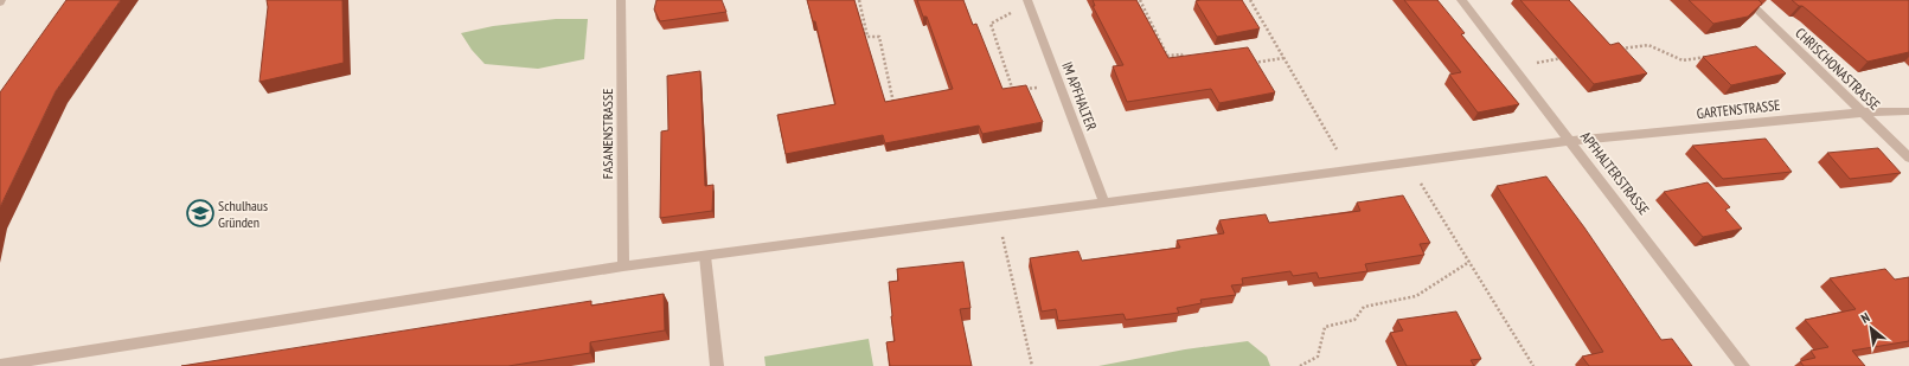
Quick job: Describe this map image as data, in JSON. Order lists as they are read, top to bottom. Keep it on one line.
{"streets":{"street":["CHRISCHONASTRASSE","IM APFHALTER","GARTENSTRASSE","FASANENSTRASSE","APFHALTERSTRASSE"]},"crossings":[["CHRISCHONASTRASSE","GARTENSTRASSE"],["IM APFHALTER","GARTENSTRASSE"],["GARTENSTRASSE","FASANENSTRASSE"],["GARTENSTRASSE","APFHALTERSTRASSE"]],"places":{"school or university":["Schulhaus Gründen"]},"north":"top left"}
